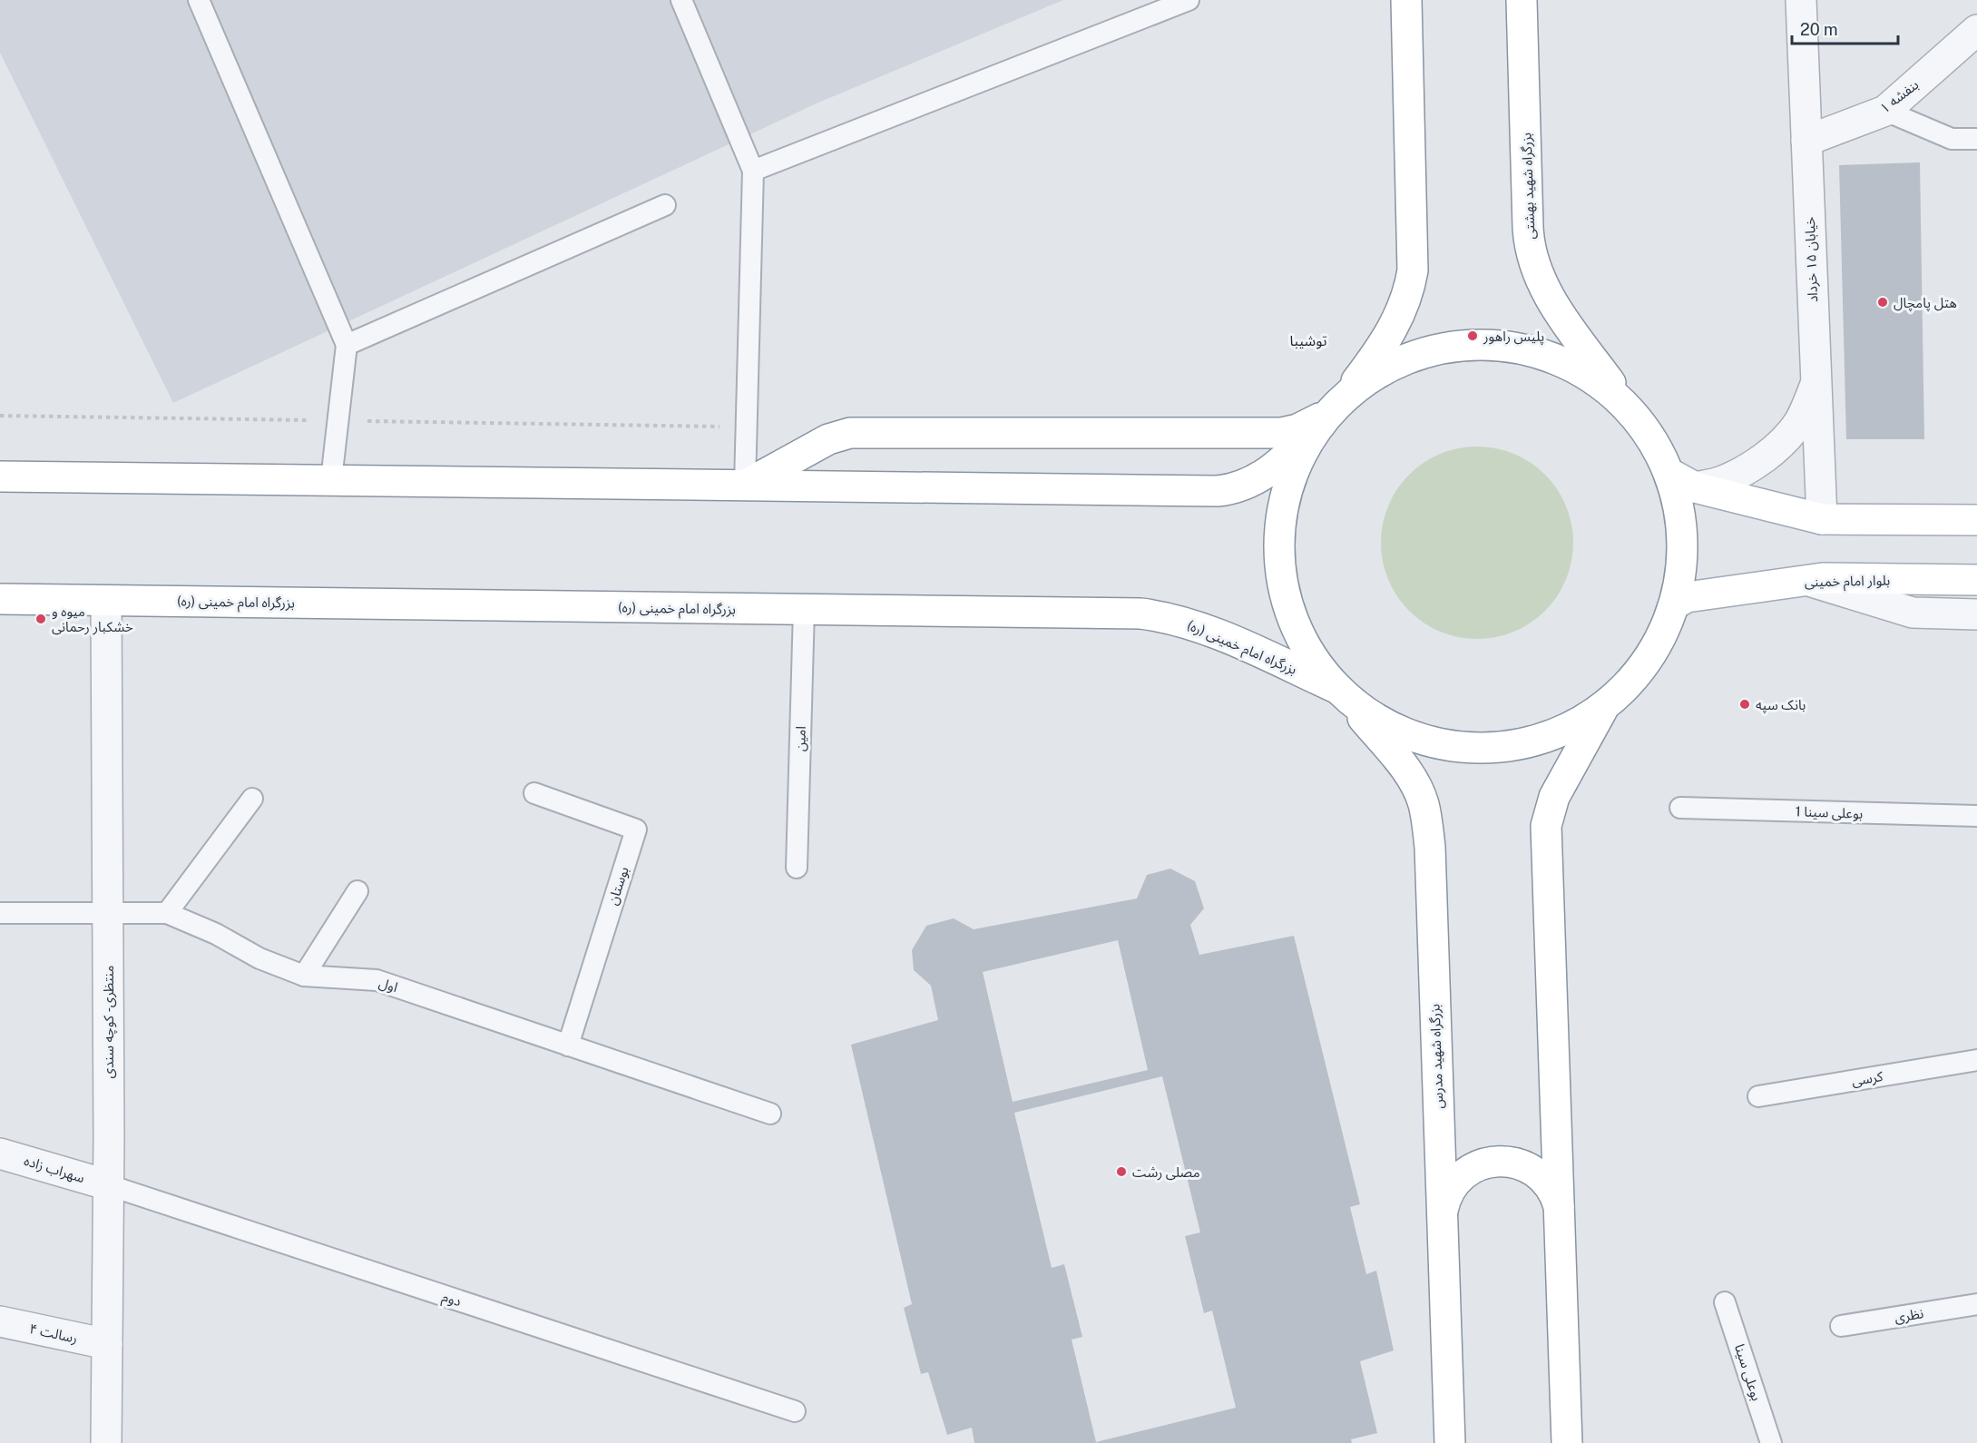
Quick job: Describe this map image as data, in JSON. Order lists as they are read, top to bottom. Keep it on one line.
{"streets":{"main road":["بزرگراه شهید بهشتی","بلوار امام خمینی","بزرگراه امام خمینی (ره)","بزرگراه شهید مدرس"],"street":["بنفشه ۱","خیابان ۱۵ خرداد","منتظری - کوچه سندی","سهراب زاده","رسالت ۴"],"lane":["امین","بوعلی سینا 1","بوستان","اول","کرسی","دوم","نظری","بوعلی سینا"]},"crossings":[["بنفشه ۱","خیابان ۱۵ خرداد"],["بزرگراه امام خمینی (ره)","امین"],["بزرگراه امام خمینی (ره)","منتظری - کوچه سندی"],["بزرگراه امام خمینی (ره)","بزرگراه شهید مدرس"],["بوستان","اول"],["اول","منتظری - کوچه سندی"],["منتظری - کوچه سندی","سهراب زاده"],["منتظری - کوچه سندی","دوم"],["منتظری - کوچه سندی","رسالت ۴"],["سهراب زاده","دوم"]],"districts":["توشیبا"],"places":["هتل پامچال","پلیس راهور","میوه و خشکبار رحمانی","بانک سپه","مصلی رشت"],"scale_bar":"20 m"}
